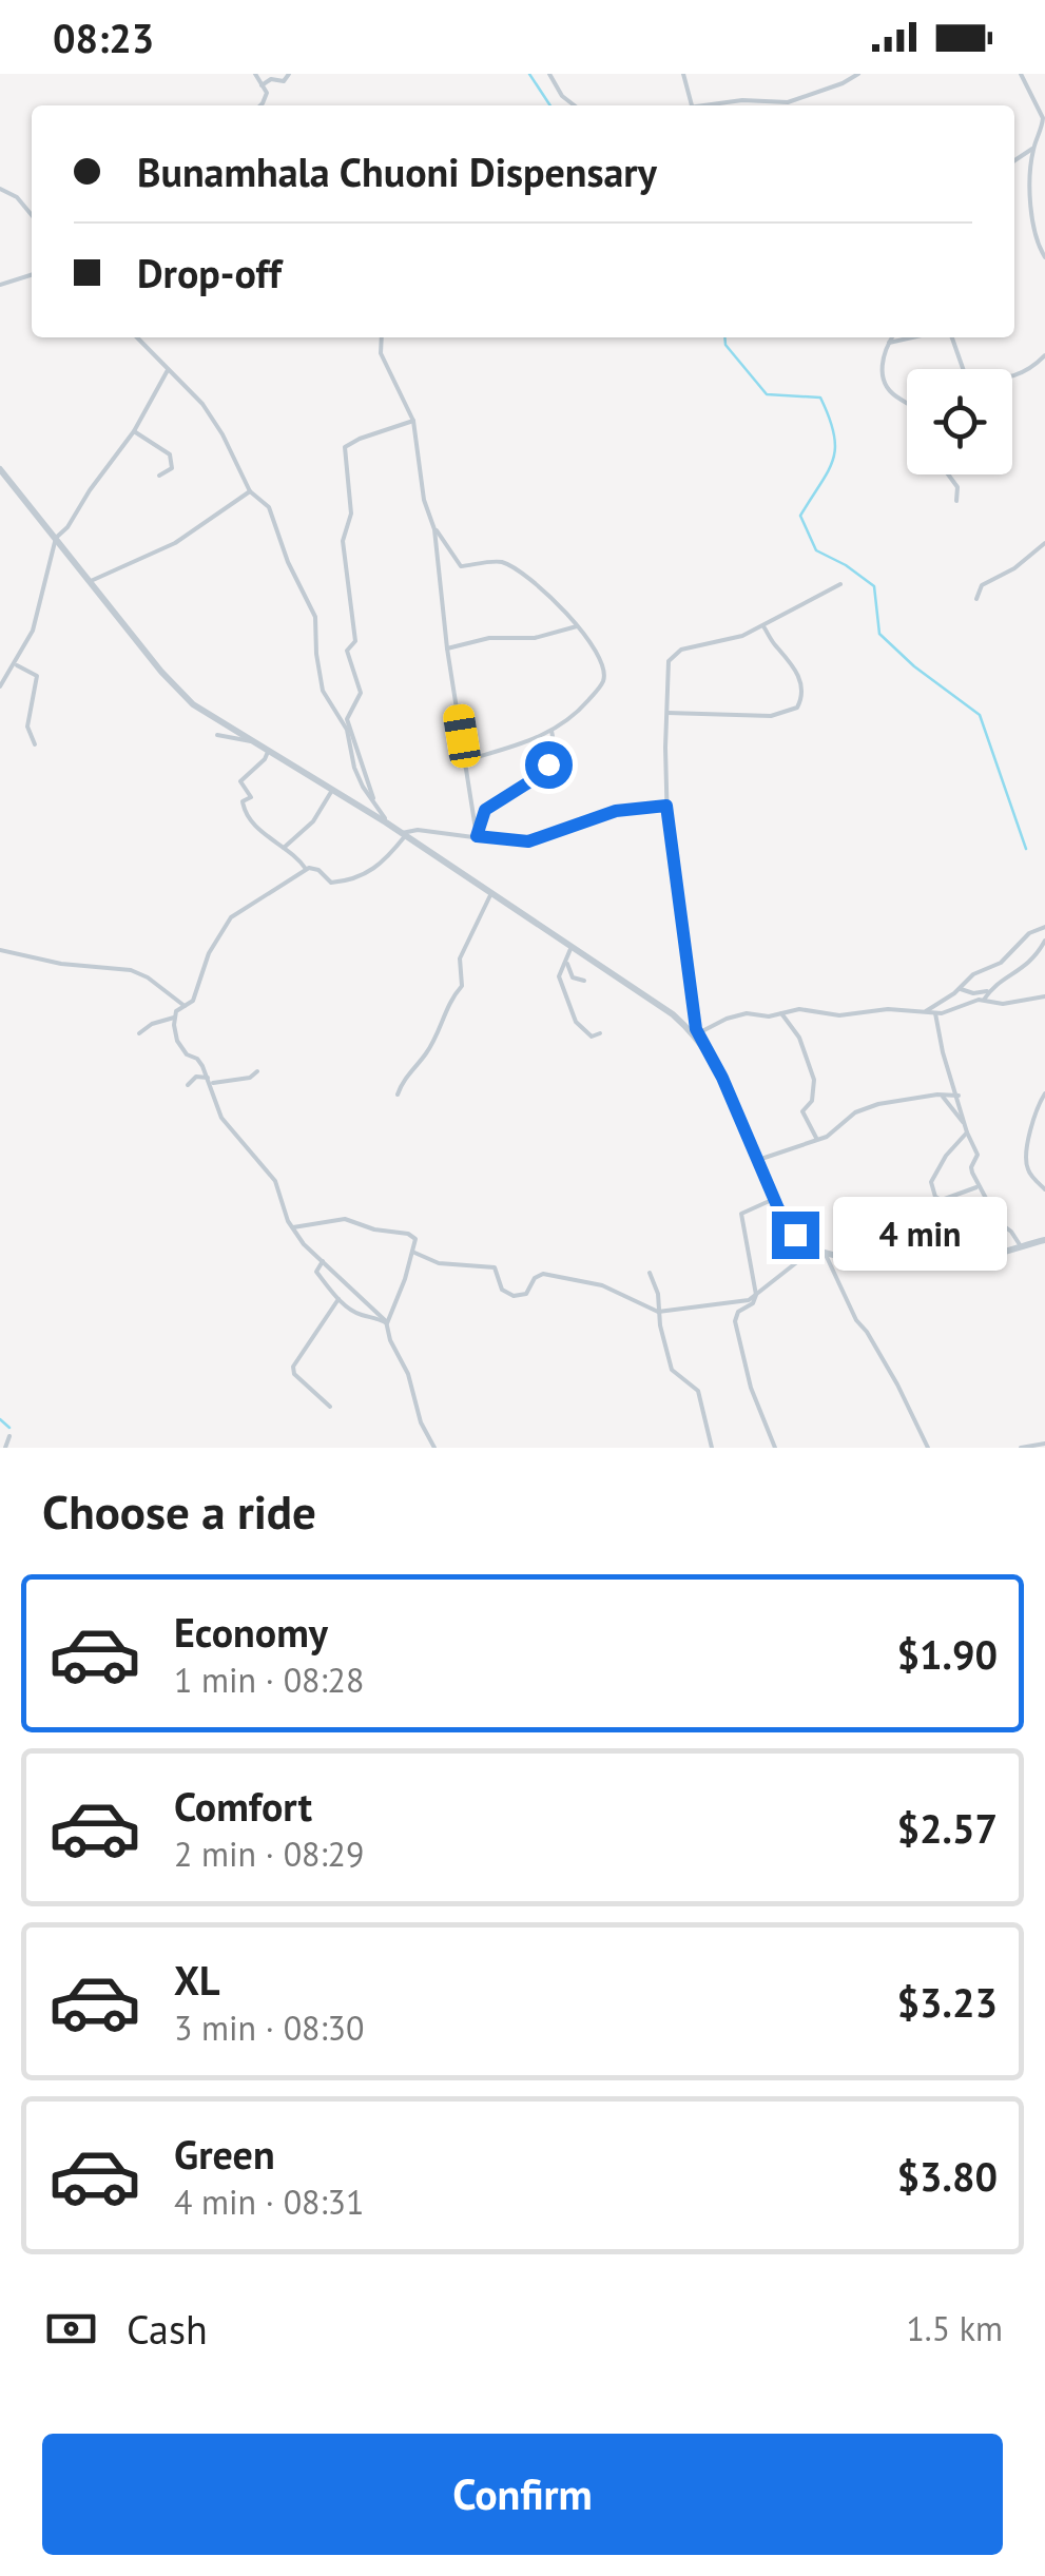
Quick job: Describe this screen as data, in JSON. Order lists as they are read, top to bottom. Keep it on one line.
{"page":{"status":"08:23","banner":["Bunamhala Chuoni Dispensary","Drop-off"],"bubble":"4 min","heading":"Choose a ride","list":[{"name":"Economy","note":"1 min · 08:28","value":"$1.90"},{"name":"Comfort","note":"2 min · 08:29","value":"$2.57"},{"name":"XL","note":"3 min · 08:30","value":"$3.23"},{"name":"Green","note":"4 min · 08:31","value":"$3.80"}],"pay":["Cash","1.5 km"],"buttons":"Confirm"}}
